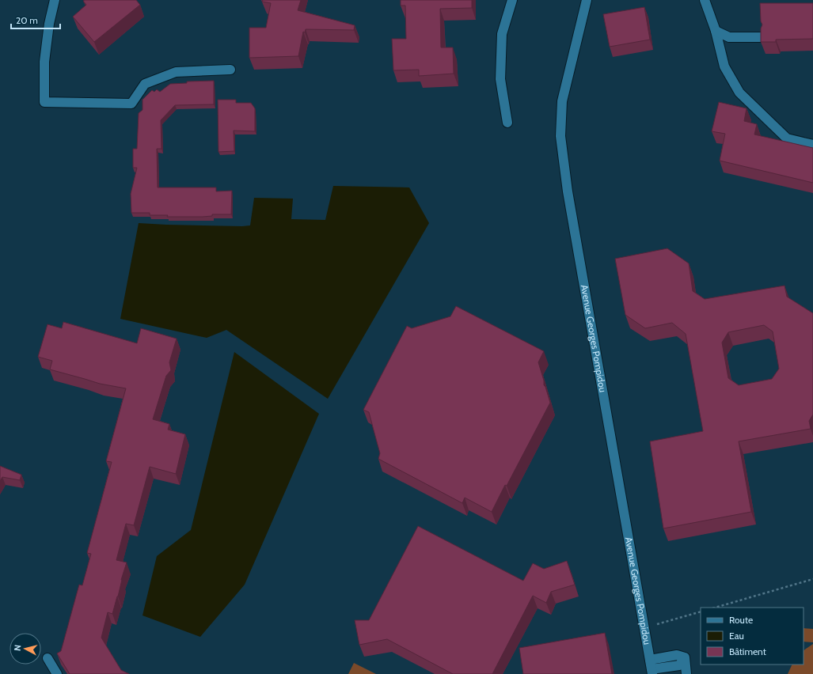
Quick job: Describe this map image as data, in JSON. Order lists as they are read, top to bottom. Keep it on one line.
{"streets":{"street":["Avenue Georges Pompidou"]},"legend":["Route","Eau","Bâtiment"],"scale_bar":"20 m","north":"left"}
